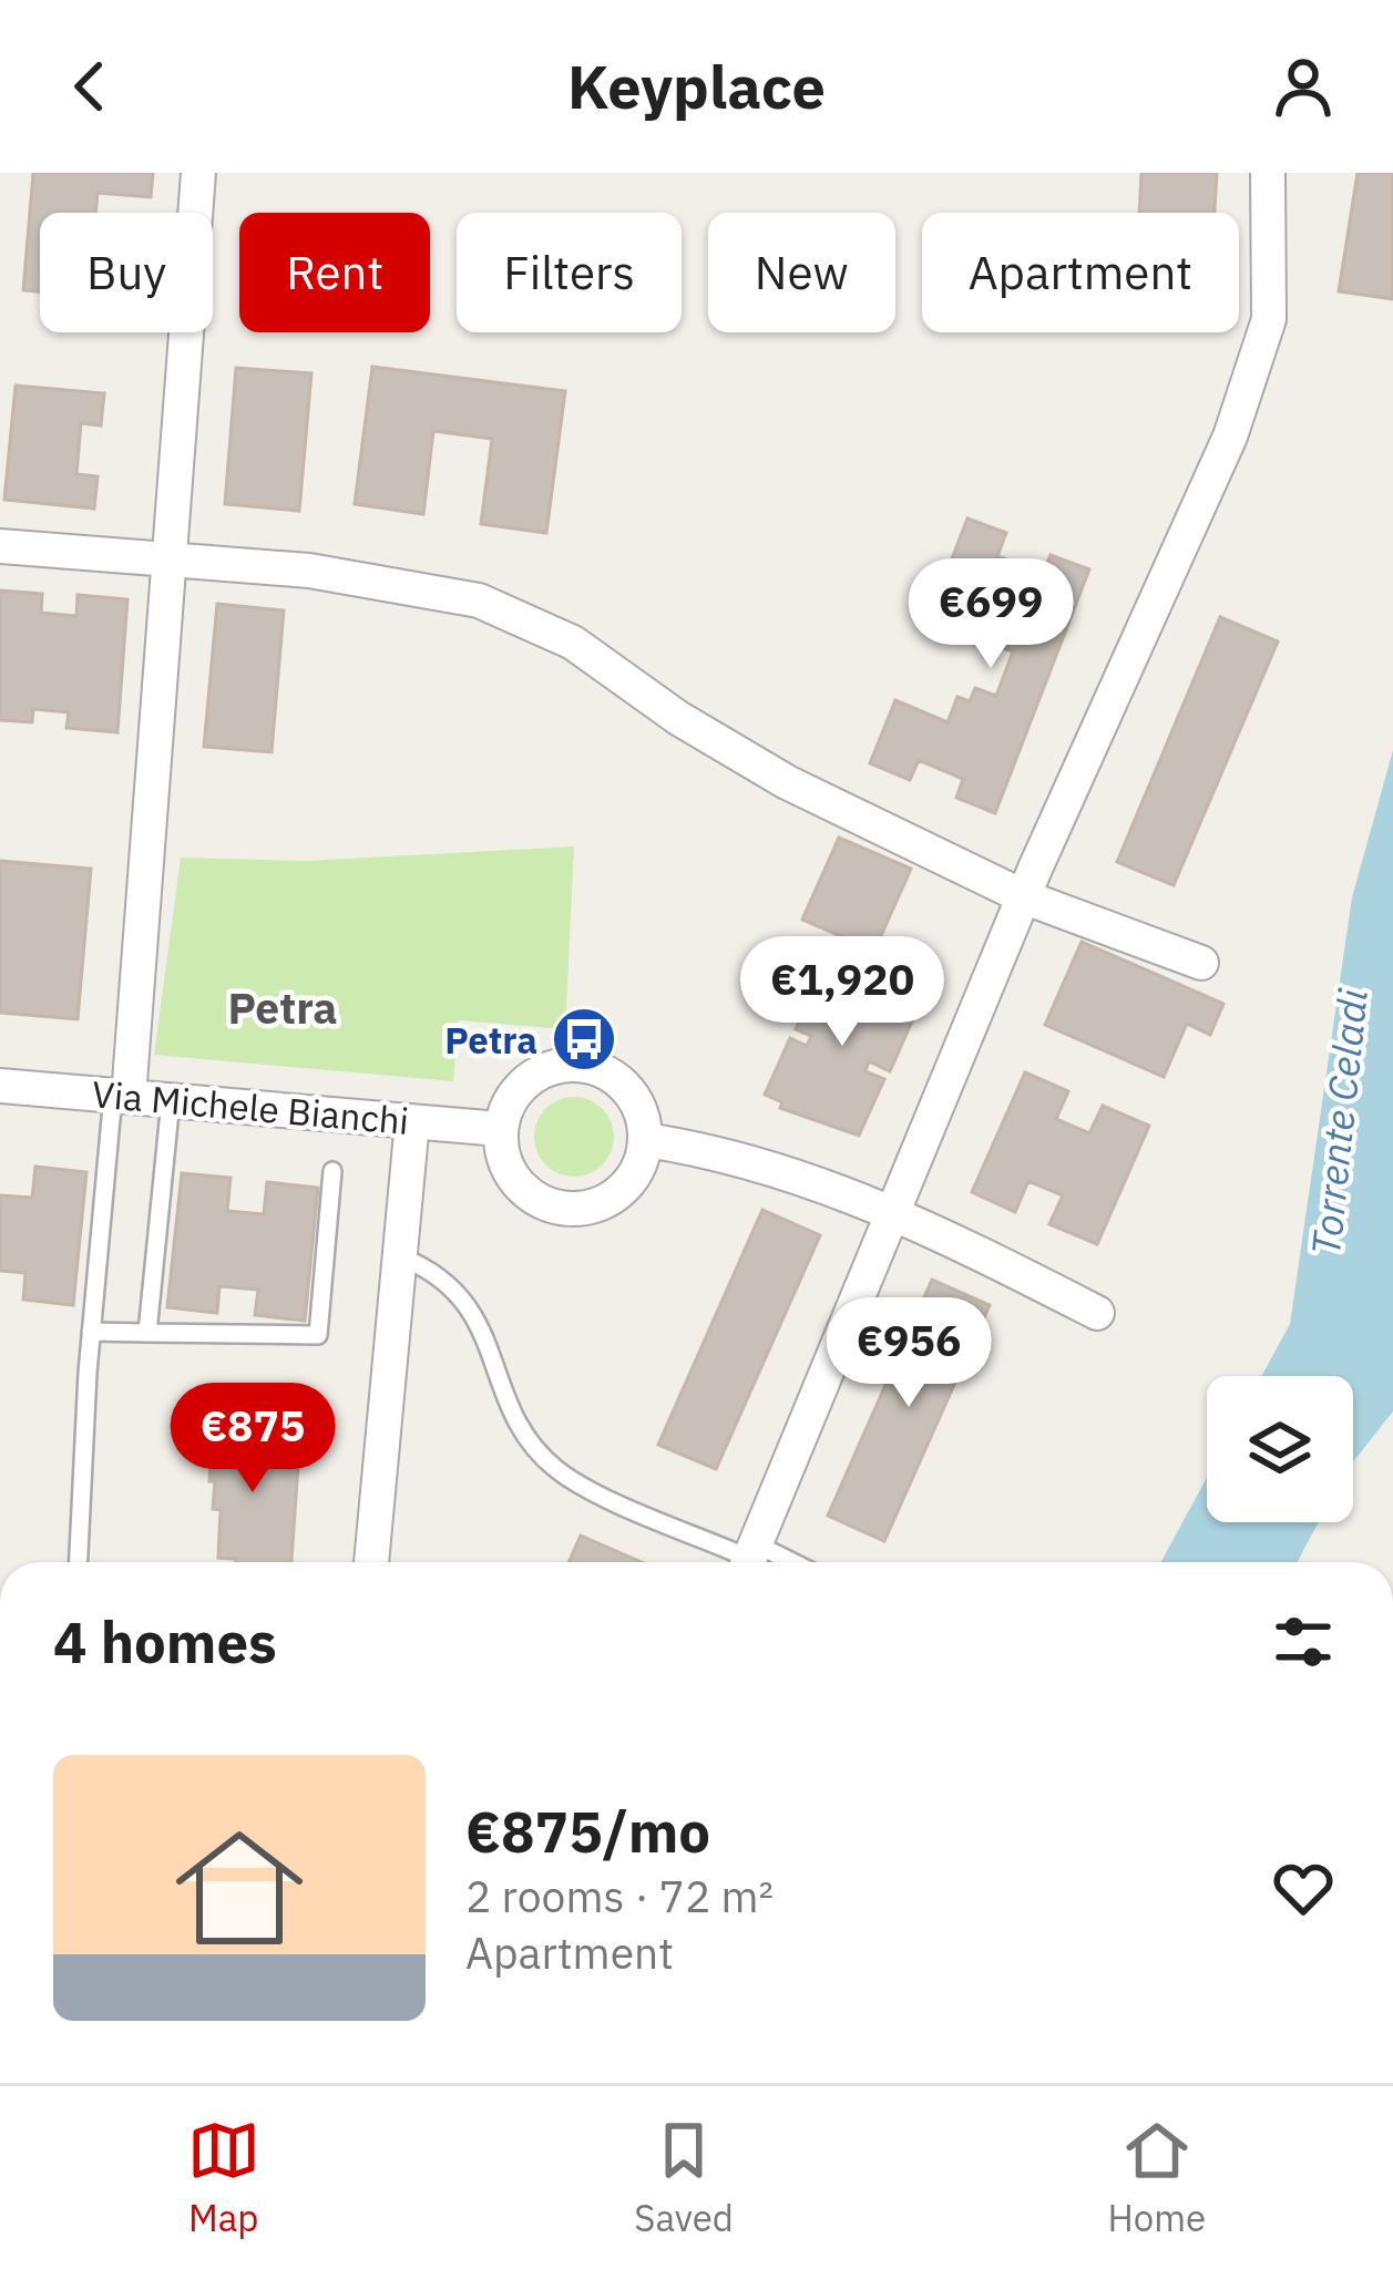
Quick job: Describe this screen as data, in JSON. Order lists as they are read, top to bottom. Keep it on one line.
{"streets":{"street":["Via Michele Bianchi"]},"districts":["Petra"],"water":["Torrente Celadi"],"places":{"bus stop":["Petra"]},"page":{"header":"Keyplace","chip":["Buy","Rent","Filters","New","Apartment"],"price":["€699","€1,920","€956","€875"],"heading":"4 homes","list":[{"name":"€875/mo","note":"2 rooms · 72 m² · Apartment"}],"tabs":["Map","Saved","Home"]}}
